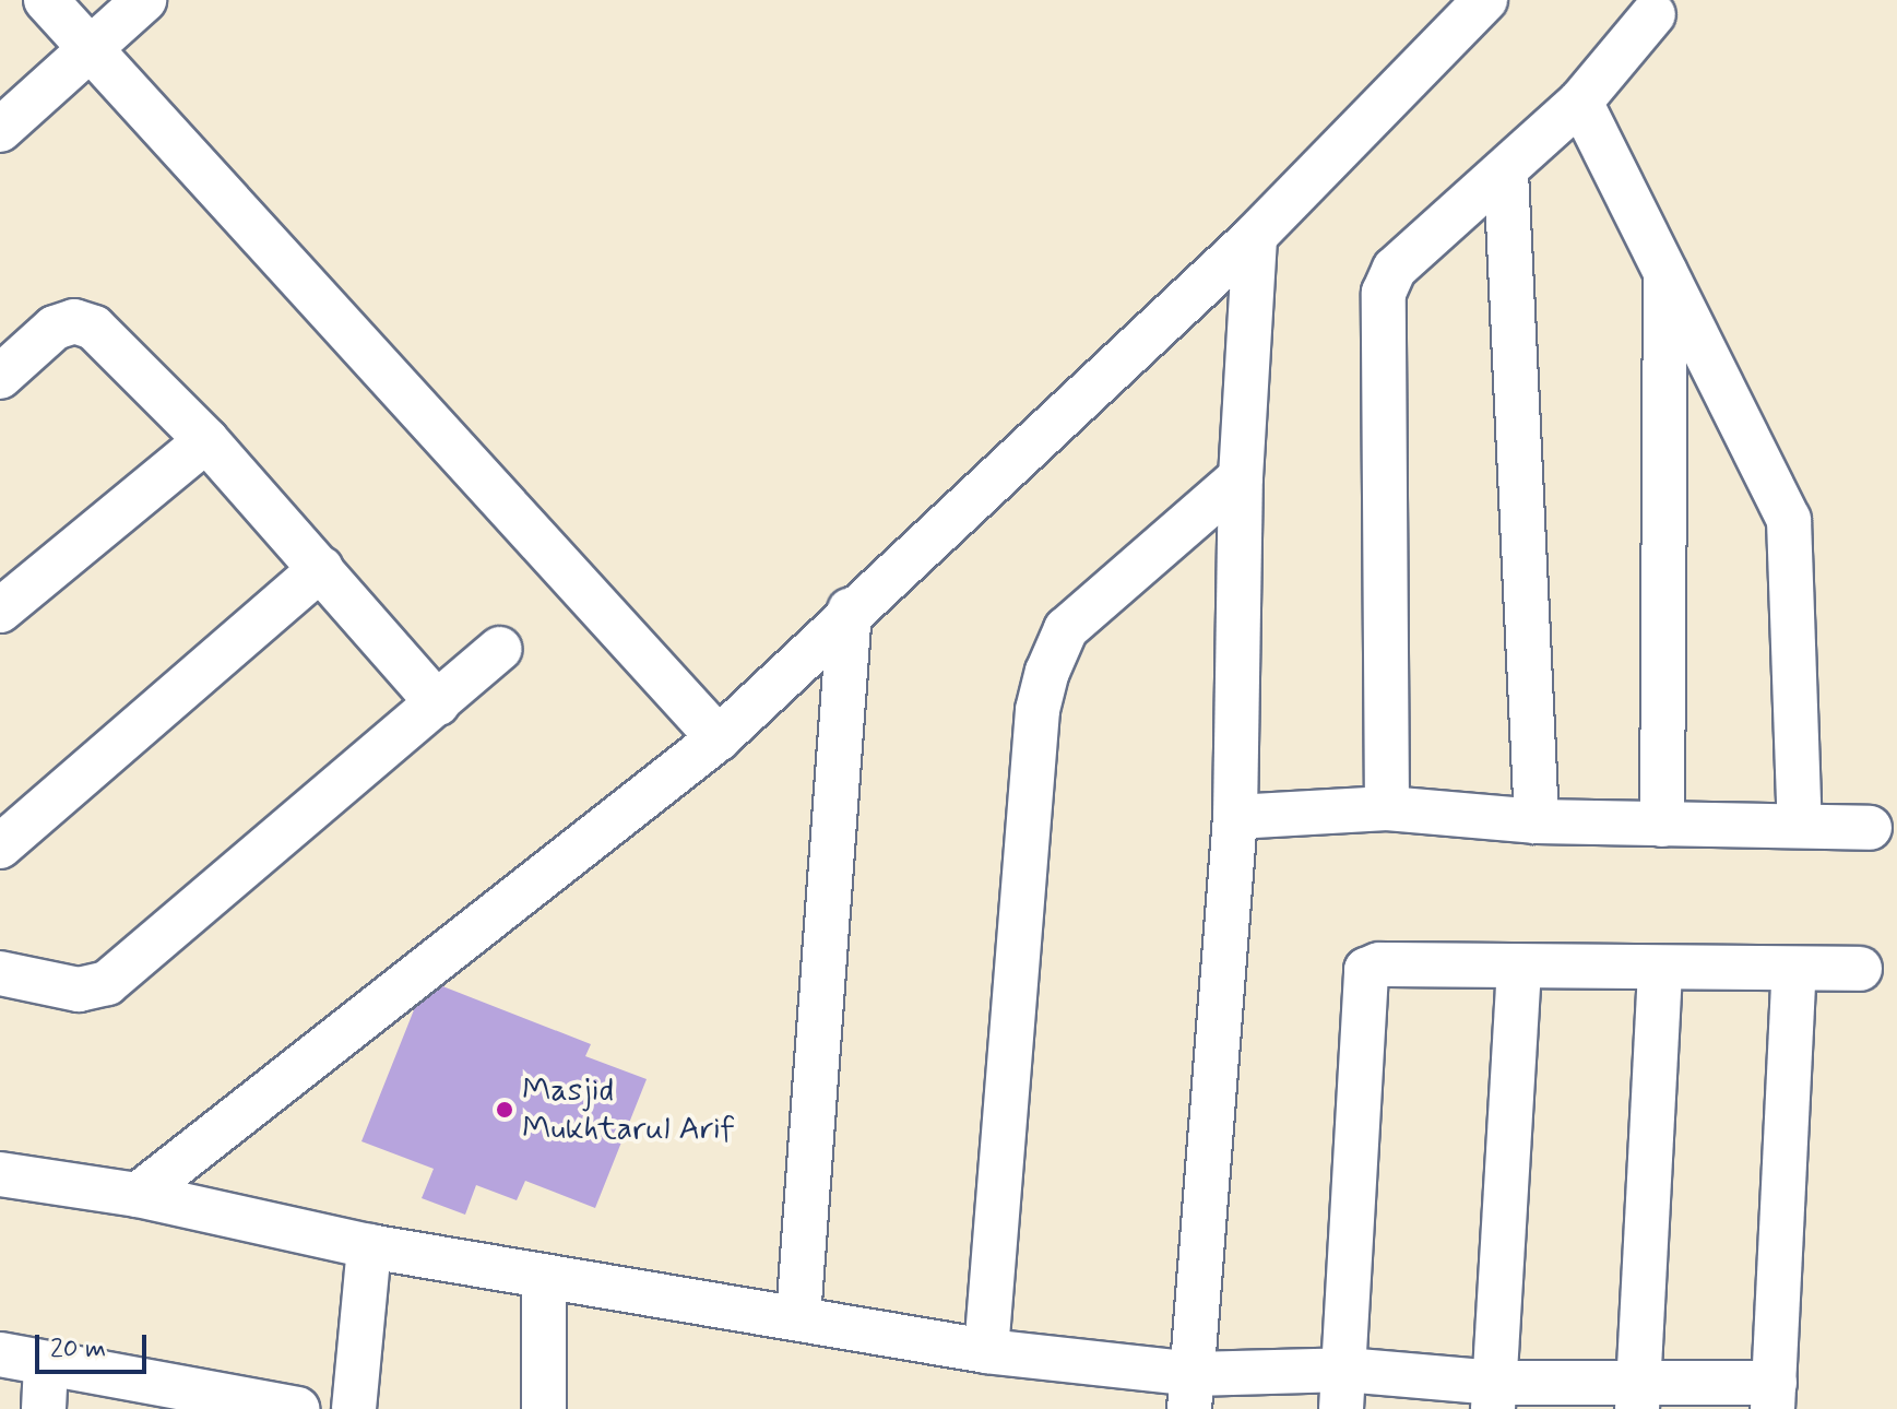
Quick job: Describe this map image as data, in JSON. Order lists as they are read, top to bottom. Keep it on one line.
{"places":["Masjid Mukhtarul Arif"],"scale_bar":"20 m"}
